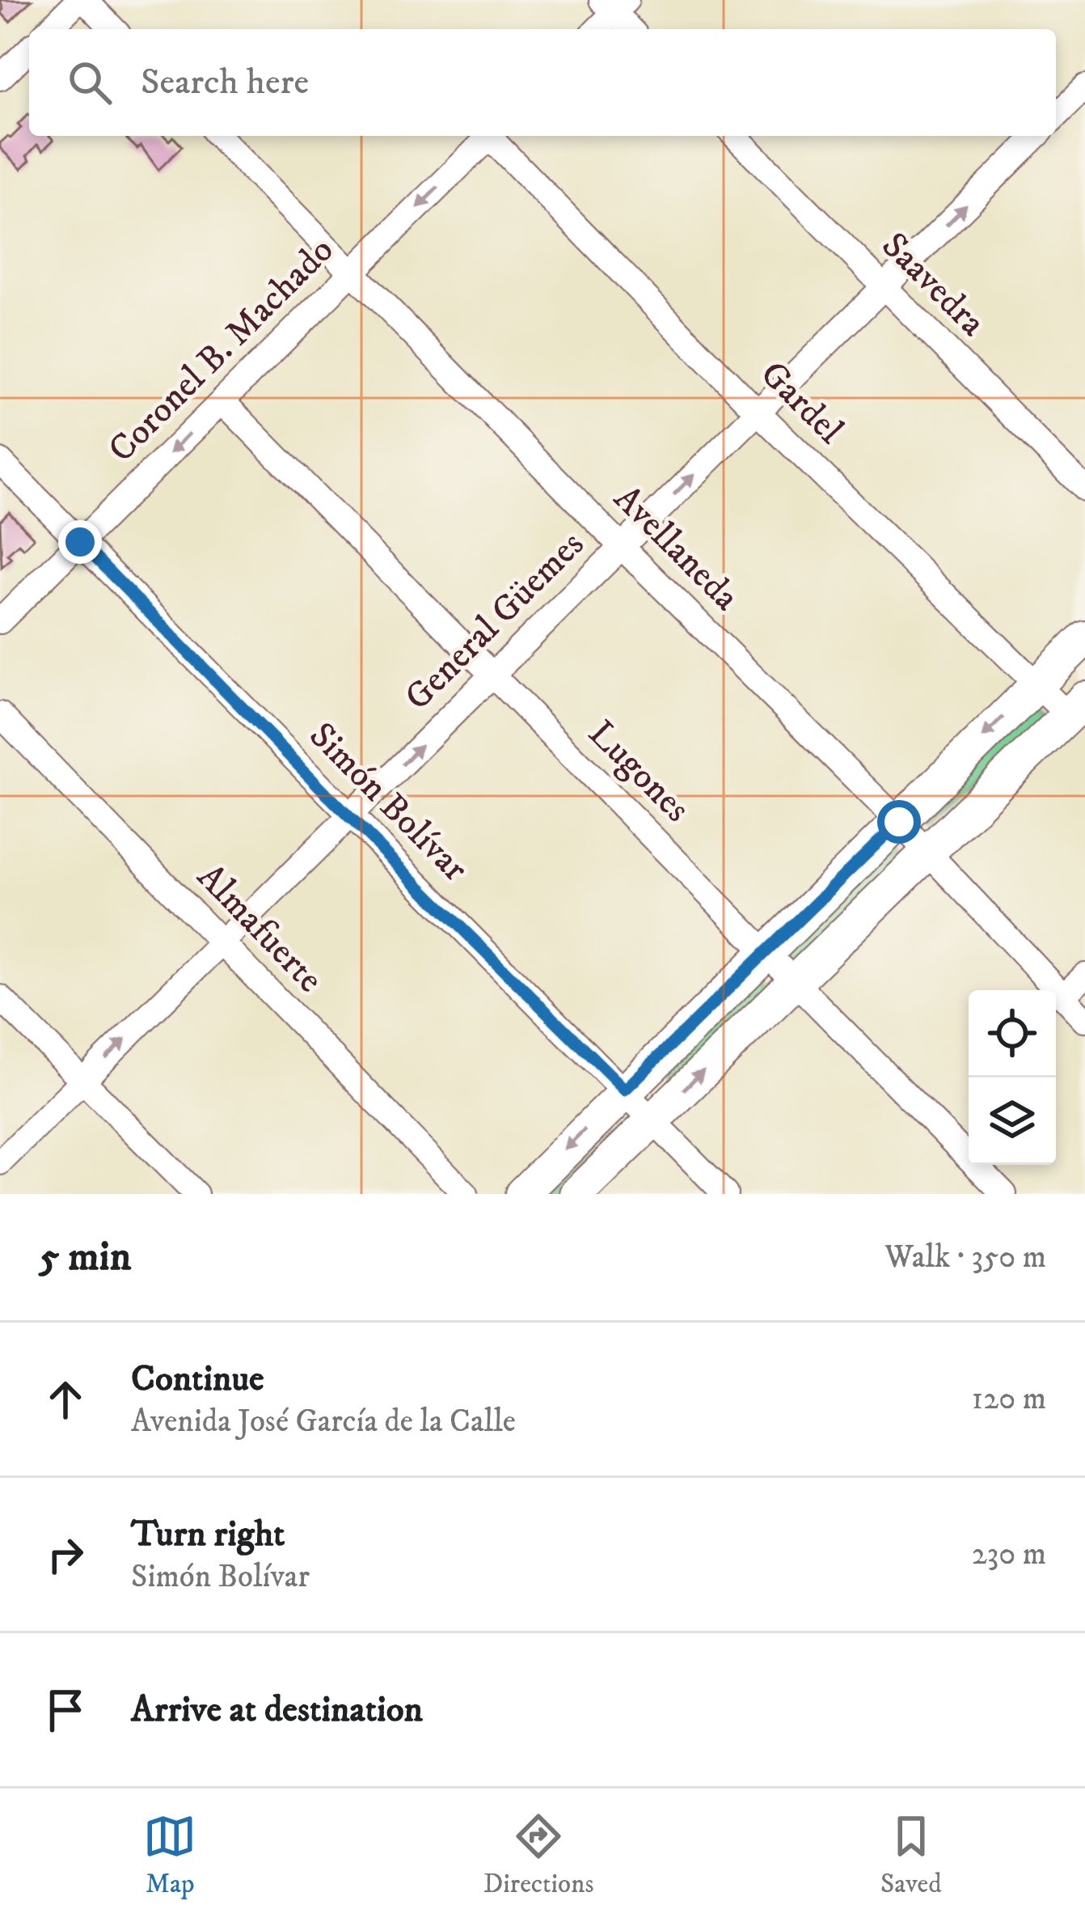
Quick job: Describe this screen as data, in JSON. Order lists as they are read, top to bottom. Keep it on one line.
{"streets":{"street":["Saavedra","Coronel B. Machado","Gardel","Avellaneda","General Güemes","Lugones","Simón Bolívar","Almafuerte"]},"crossings":[["Saavedra","General Güemes"],["Coronel B. Machado","Avellaneda"],["Coronel B. Machado","Lugones"],["Coronel B. Machado","Simón Bolívar"],["Gardel","General Güemes"],["Avellaneda","General Güemes"],["General Güemes","Lugones"],["General Güemes","Simón Bolívar"],["General Güemes","Almafuerte"]],"one_way":["Coronel B. Machado","General Güemes"],"page":{"search":"Search here","heading":["5 min","Walk · 350 m"],"list":[["Continue","Avenida José García de la Calle","120 m"],["Turn right","Simón Bolívar","230 m"],"Arrive at destination"],"nav":["Map","Directions","Saved"]}}
